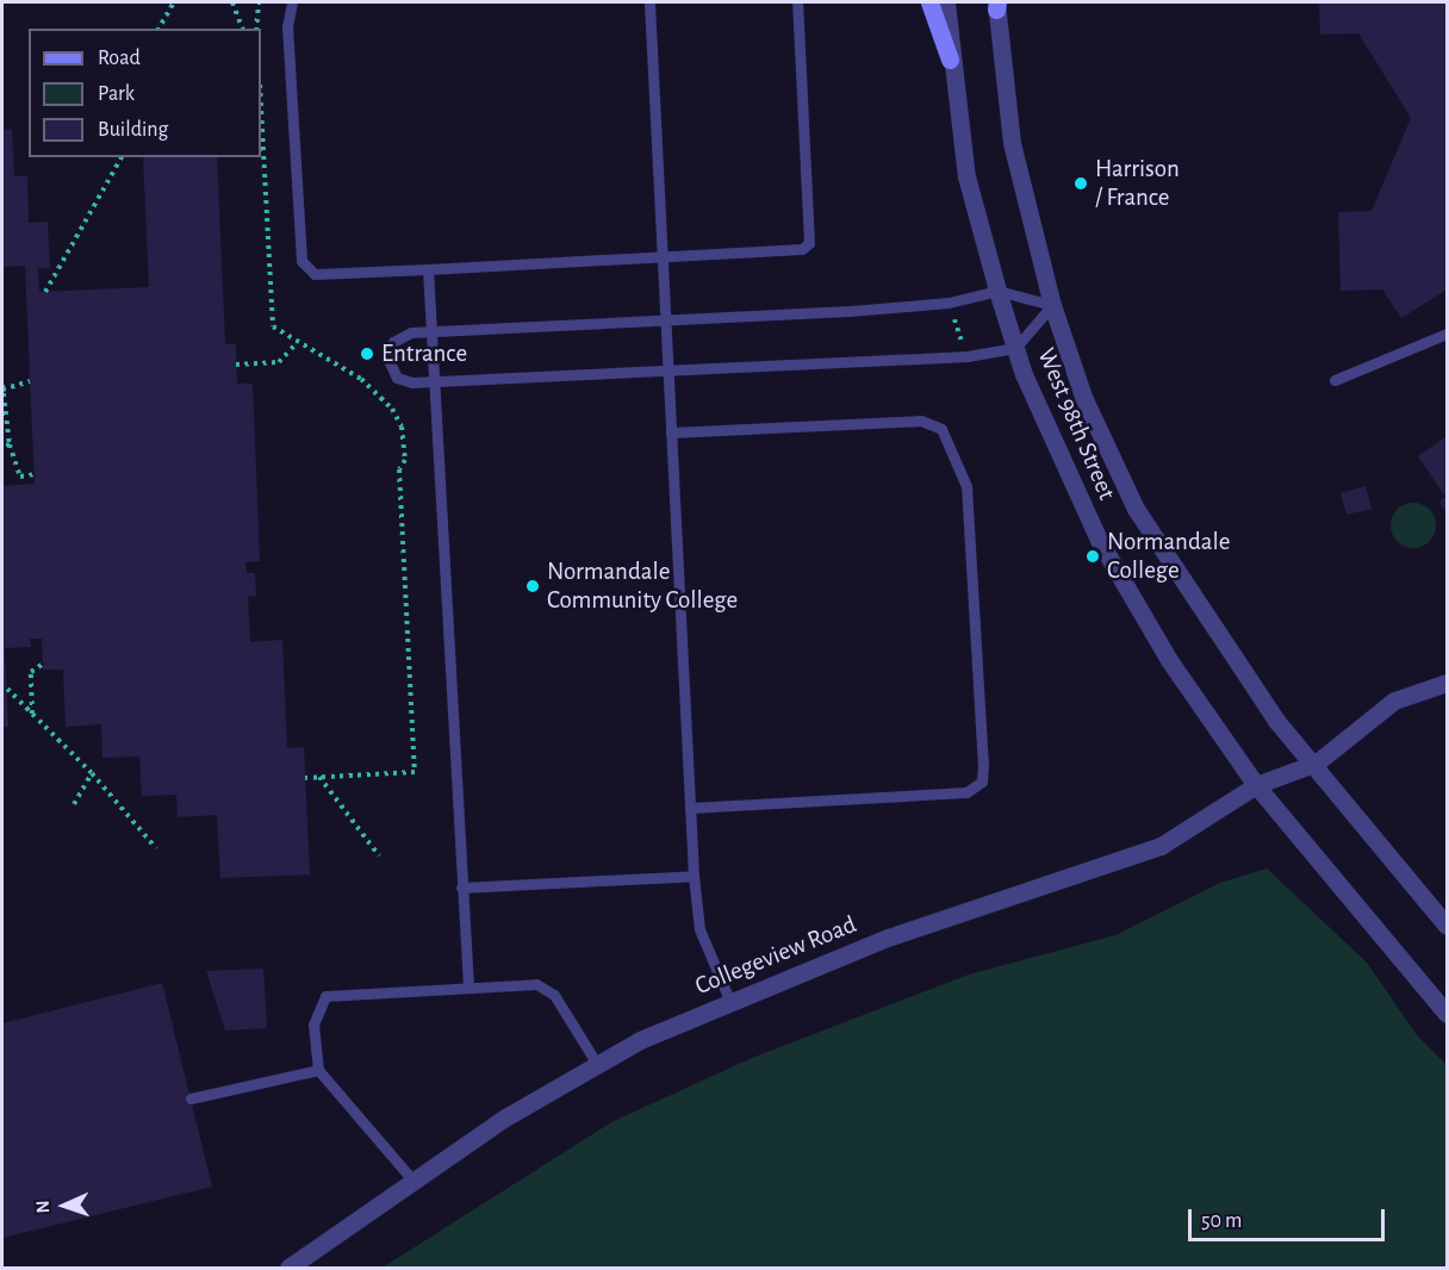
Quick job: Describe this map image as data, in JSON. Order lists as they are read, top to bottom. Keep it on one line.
{"streets":{"street":["West 98th Street","Collegeview Road"]},"crossings":[["West 98th Street","Collegeview Road"]],"places":["Harrison / France","Entrance","Normandale College","Normandale Community College"],"legend":["Road","Park","Building"],"scale_bar":"50 m","north":"left"}
